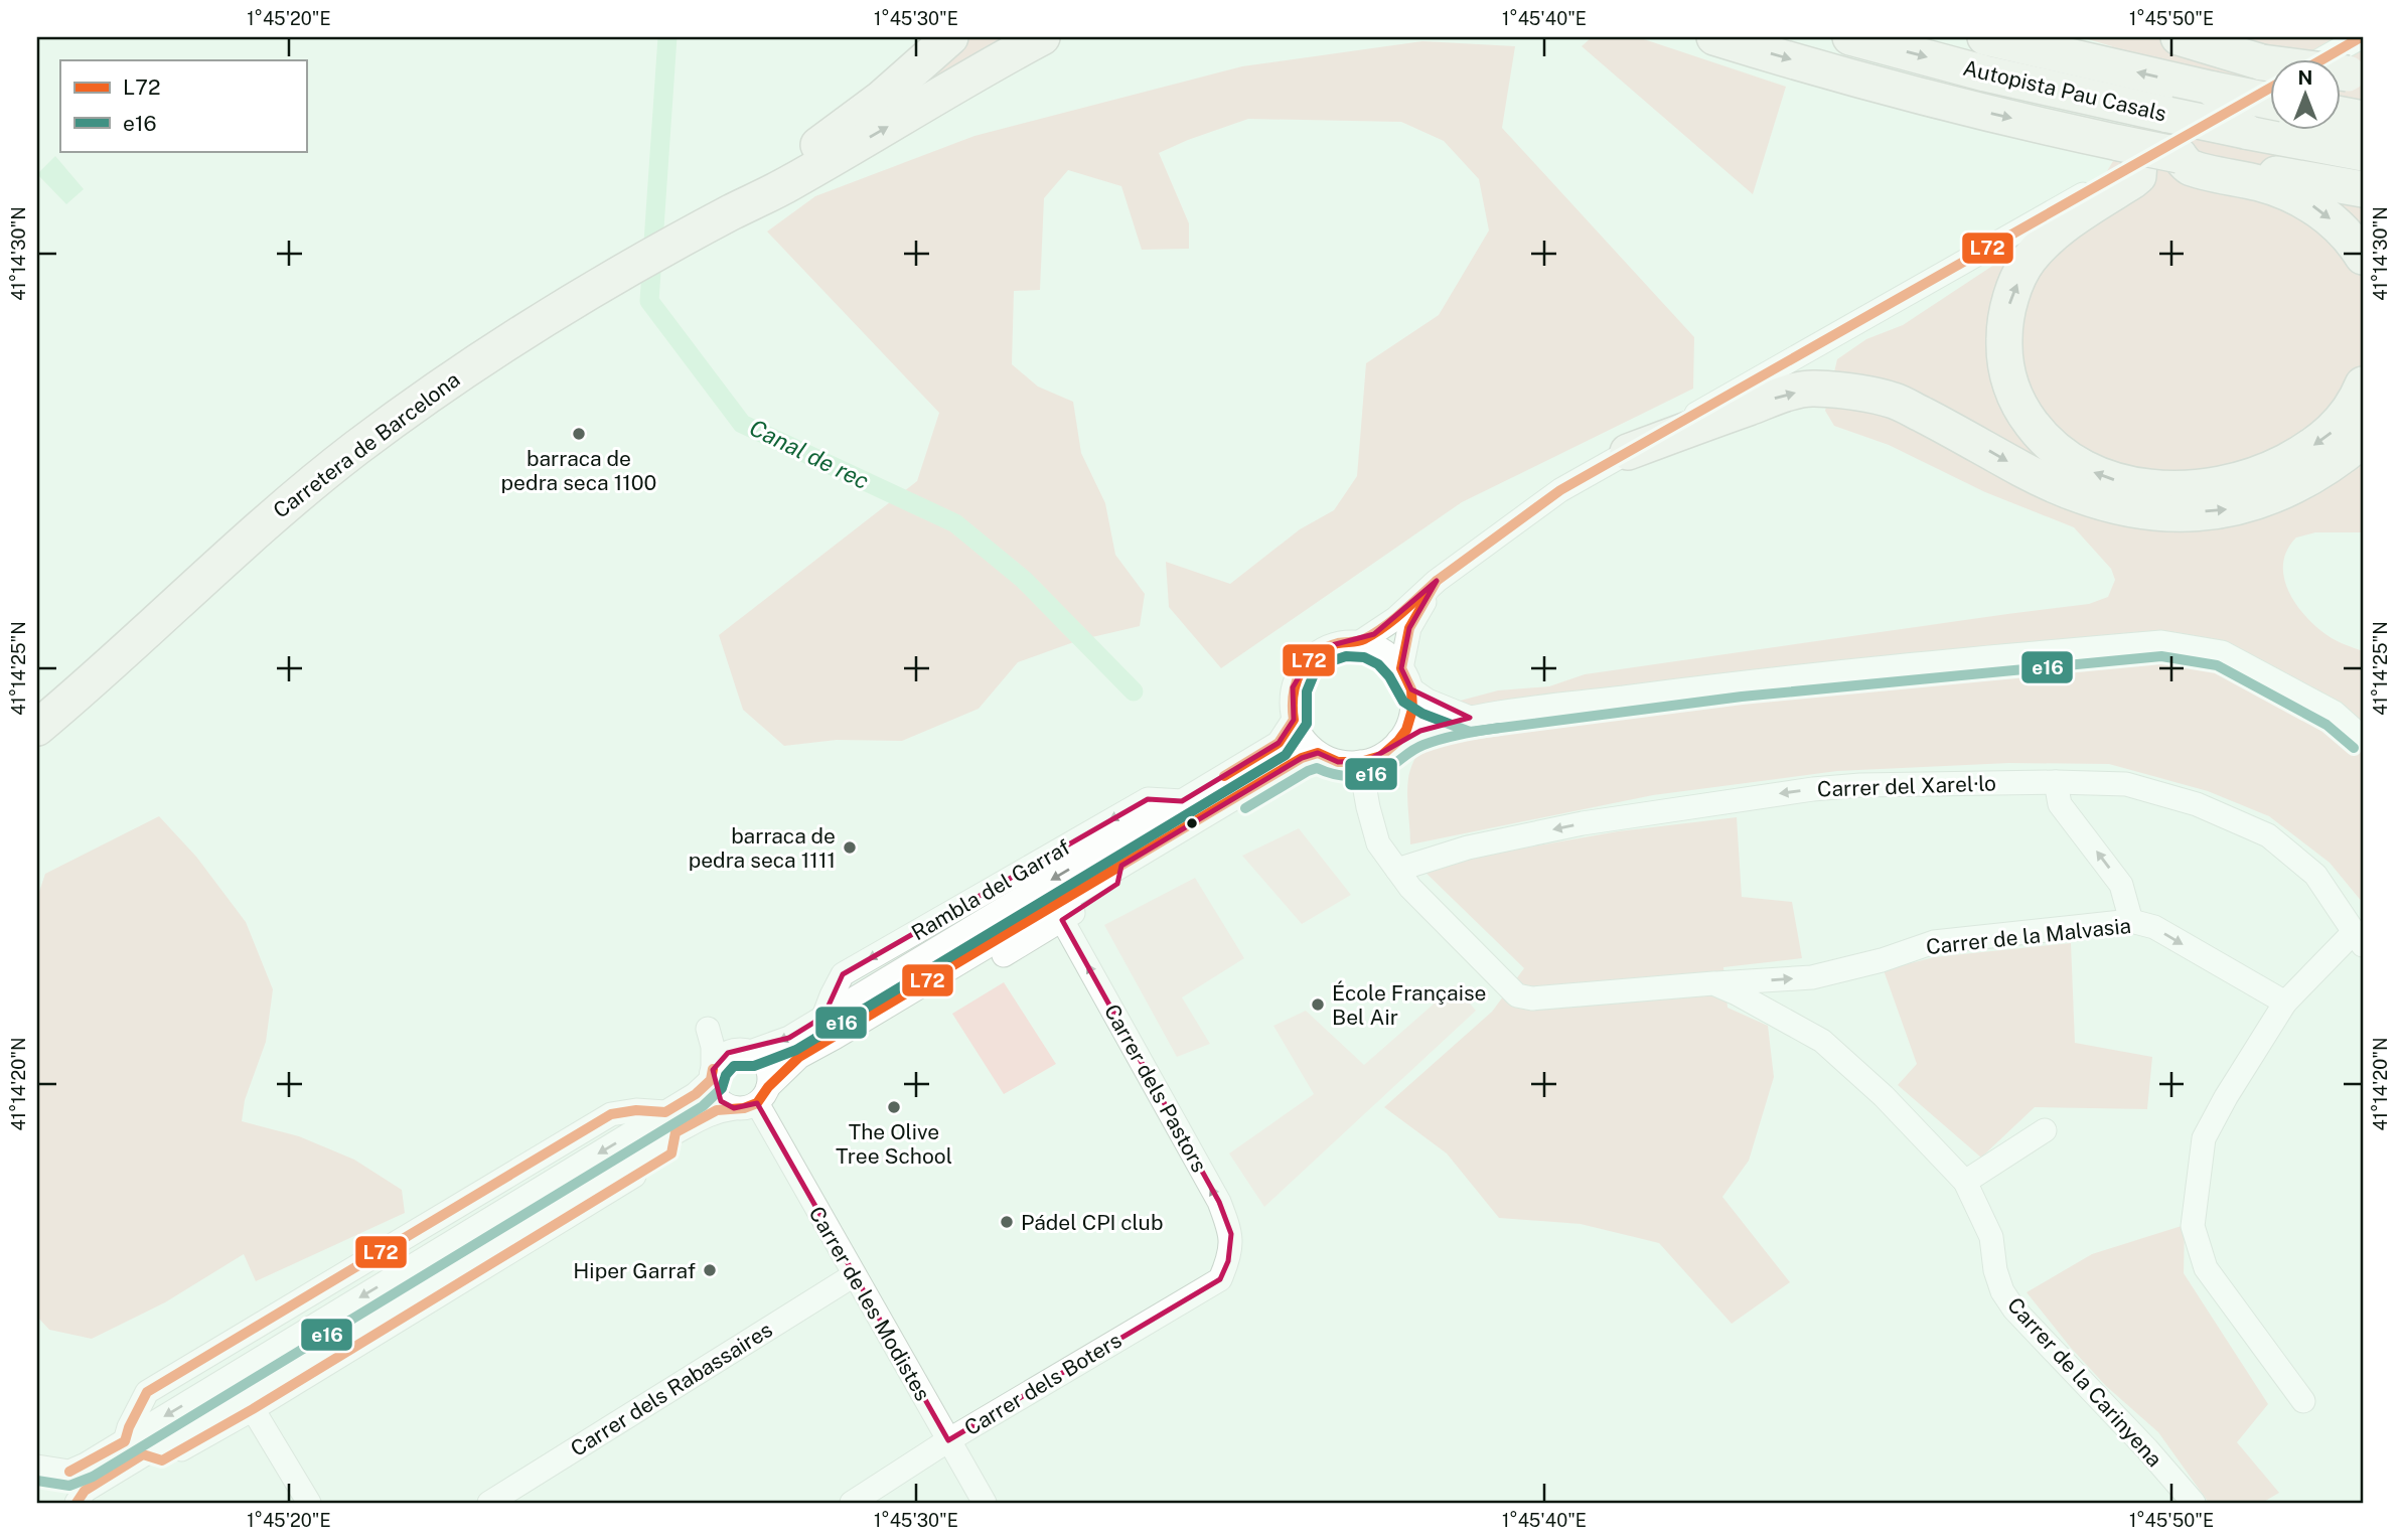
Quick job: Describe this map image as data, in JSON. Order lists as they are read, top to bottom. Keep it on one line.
{"streets":{"highway":["Autopista Pau Casals","Carretera de Barcelona"],"street":["Carrer del Xarel·lo","Rambla del Garraf","Carrer de la Malvasia","Carrer dels Pastors","Carrer de les Modistes","Carrer de la Carinyena","Carrer dels Boters","Carrer dels Rabassaires"]},"crossings":[["Carrer del Xarel·lo","Carrer de la Carinyena"],["Rambla del Garraf","Carrer de les Modistes"],["Rambla del Garraf","Carrer de la Carinyena"],["Carrer de la Malvasia","Carrer de la Carinyena"],["Carrer dels Pastors","Carrer dels Boters"],["Carrer de les Modistes","Carrer dels Boters"],["Carrer de les Modistes","Carrer dels Rabassaires"]],"one_way":["Carrer de la Malvasia","Carrer dels Pastors"],"water":["Canal de rec"],"places":["barraca de pedra seca 1100","barraca de pedra seca 1111","École Française Bel Air","The Olive Tree School","Pádel CPI club","Hiper Garraf"],"lines":["transit line L72","transit line e16"],"legend":["L72","e16"],"north":"top","coordinates":["1°45'20\"E","1°45'30\"E","1°45'40\"E","1°45'50\"E","41°14'30\"N","41°14'25\"N","41°14'20\"N"]}
